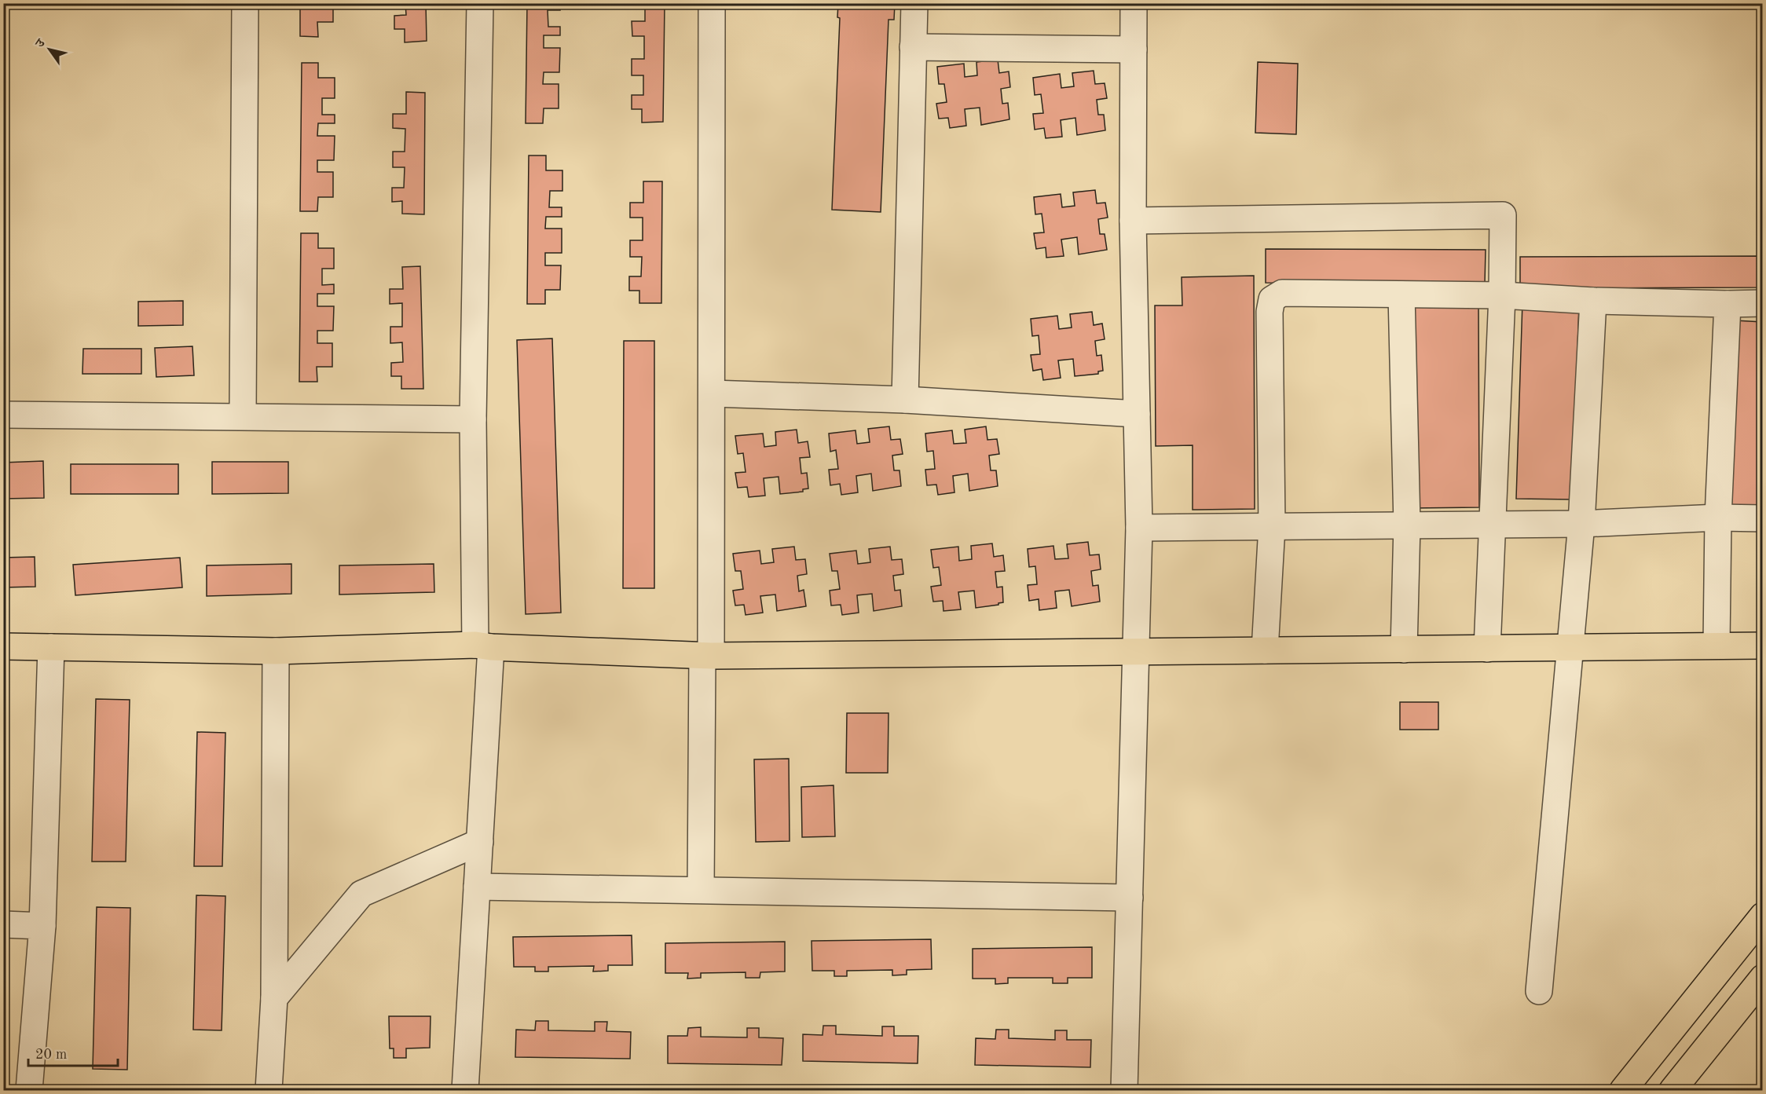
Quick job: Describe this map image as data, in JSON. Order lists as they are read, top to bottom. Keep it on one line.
{"scale_bar":"20 m","north":"top left"}
